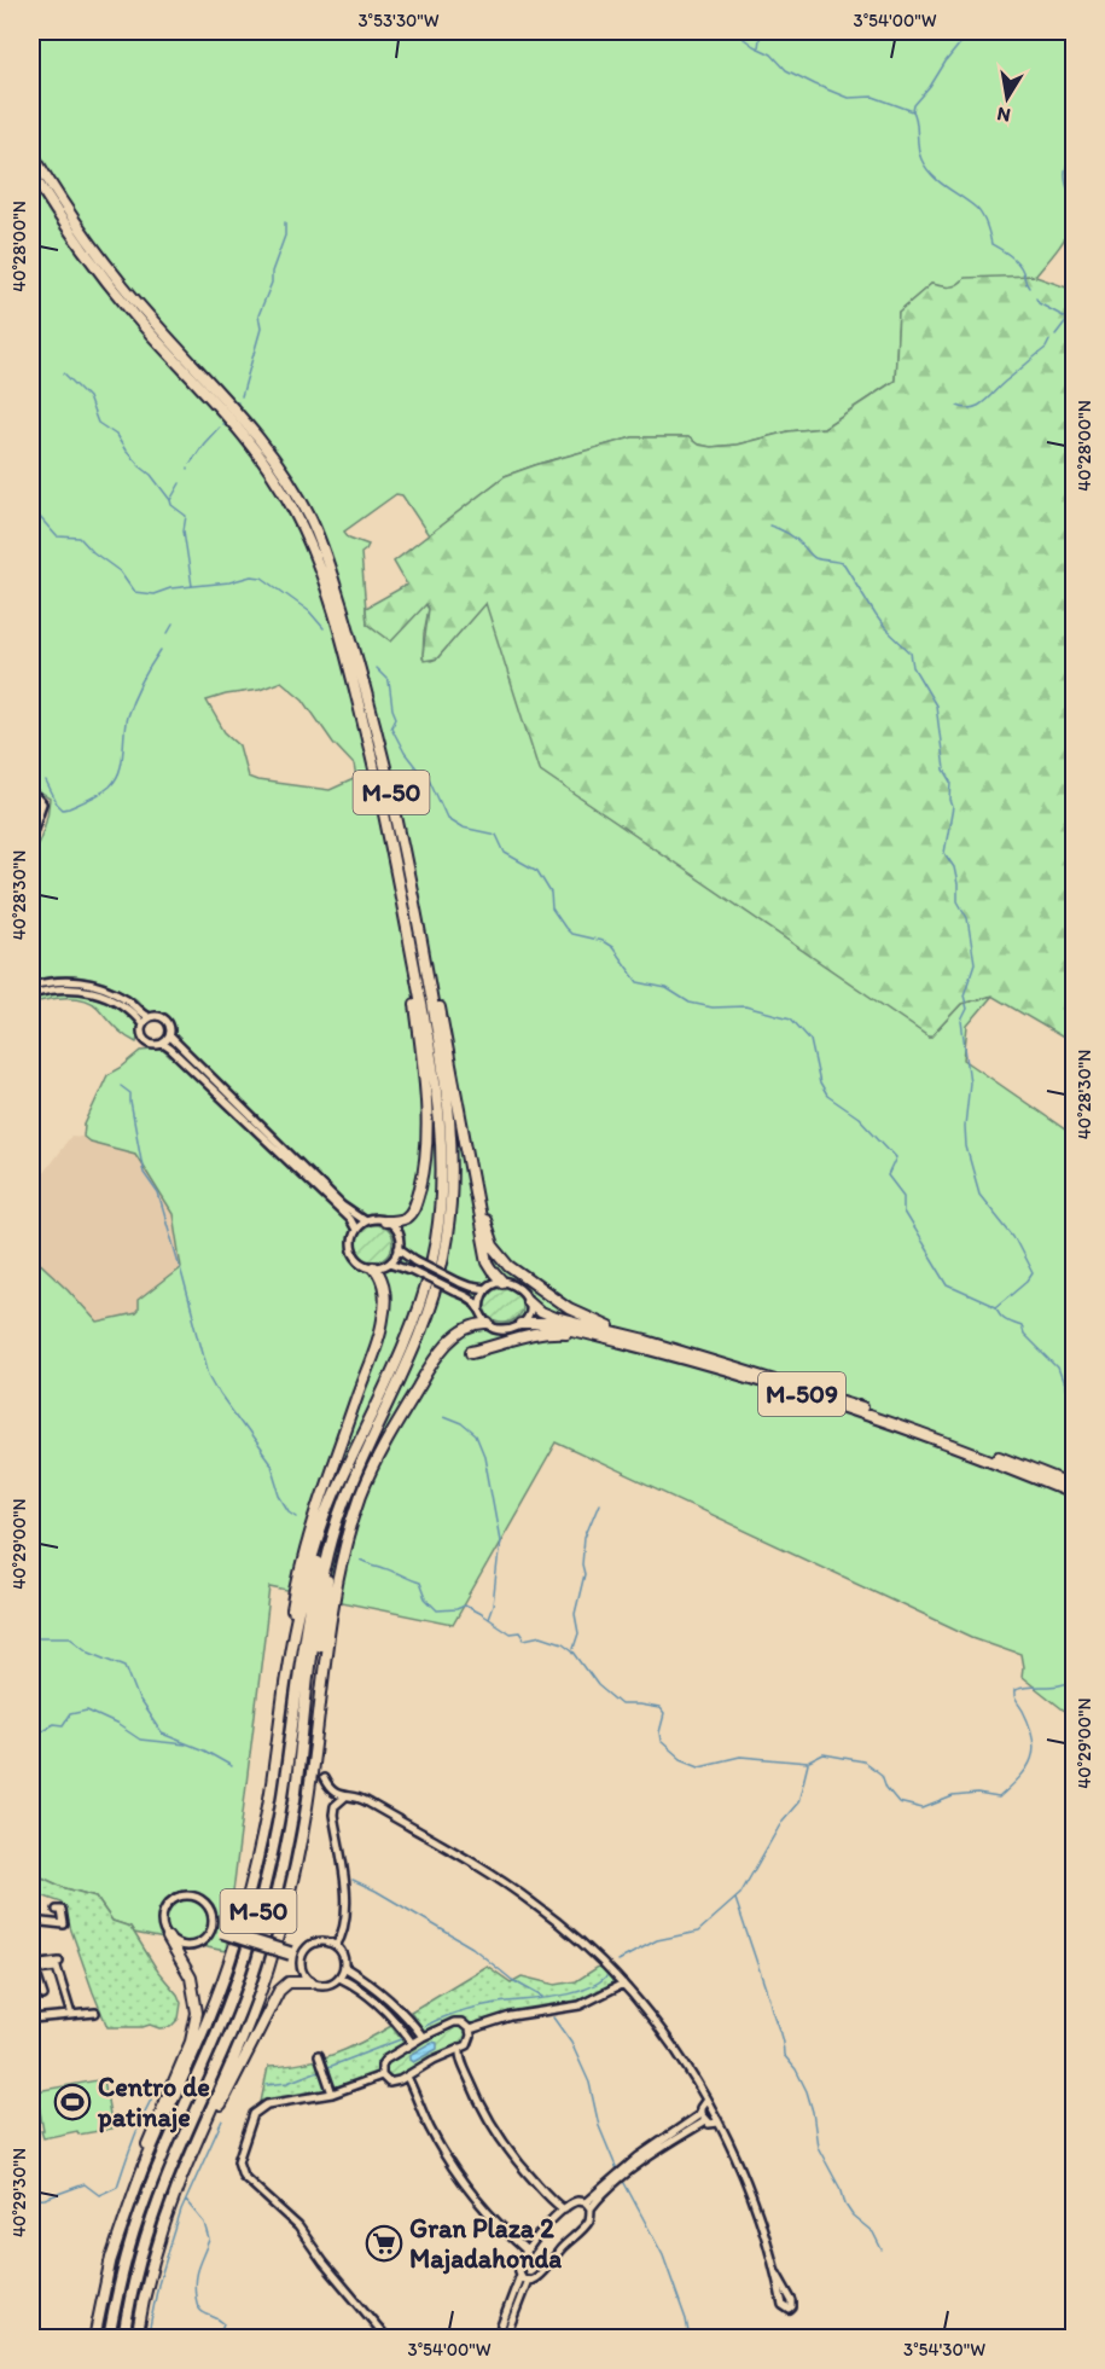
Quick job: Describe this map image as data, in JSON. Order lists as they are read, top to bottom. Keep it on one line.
{"streets":{"highway":["M-50","M-509"]},"places":{"sports":["Centro de patinaje"],"supermarket":["Gran Plaza 2 Majadahonda"]},"north":"bottom","coordinates":["3°53'30\"W","3°54'00\"W","40°28'00\"N","40°28'30\"N","40°29'00\"N","40°29'30\"N","3°54'30\"W"]}
